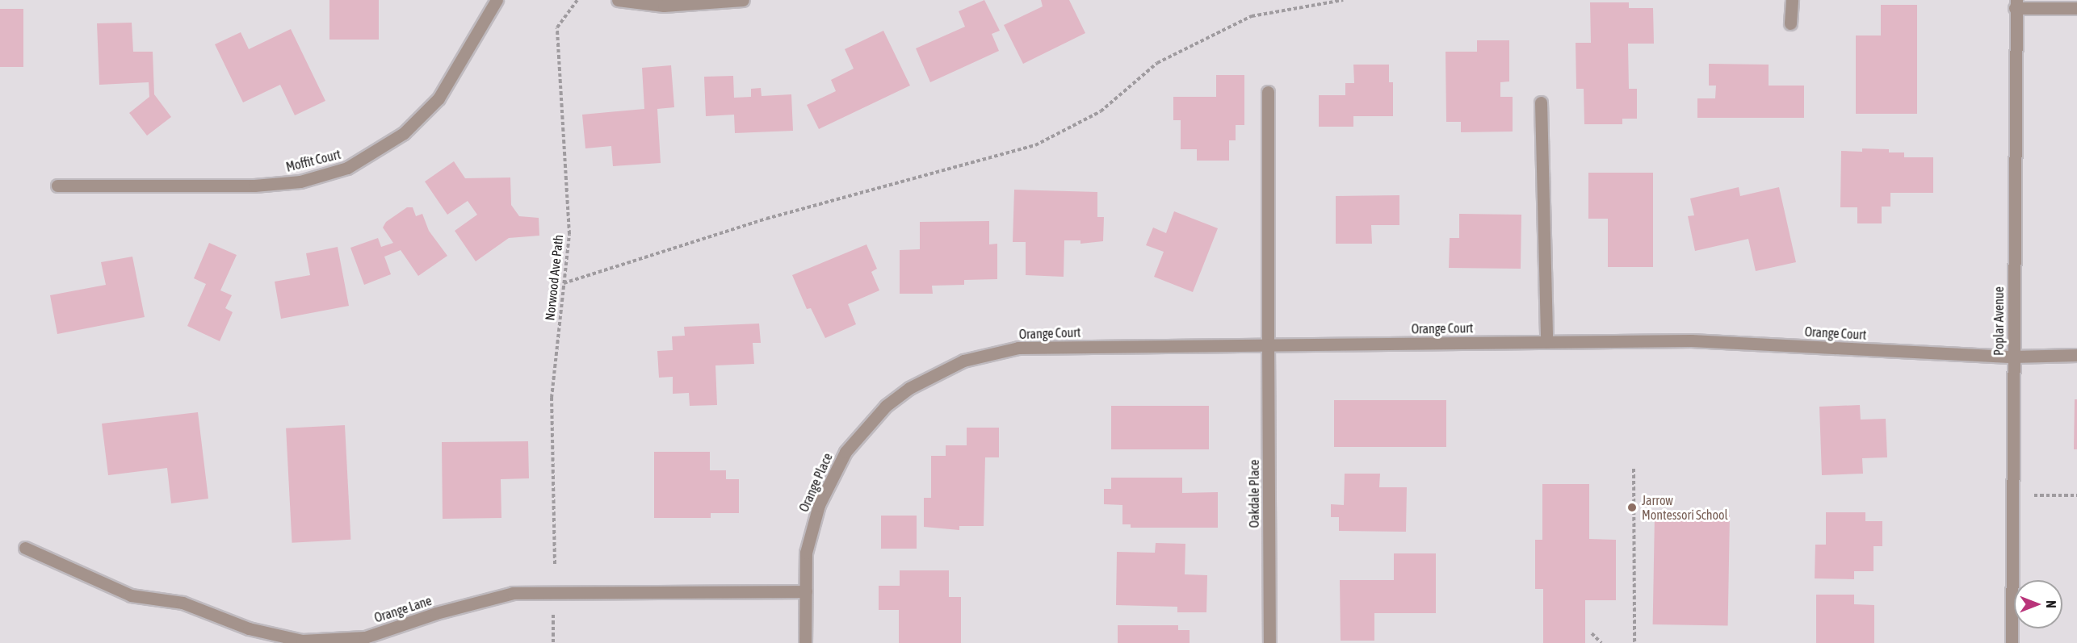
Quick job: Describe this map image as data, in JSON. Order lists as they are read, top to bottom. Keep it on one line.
{"streets":{"street":["Moffit Court","Poplar Avenue","Orange Court","Orange Place","Oakdale Place","Orange Lane"],"path":["Norwood Ave Path"]},"crossings":[["Poplar Avenue","Orange Court"],["Orange Court","Orange Place"],["Orange Court","Oakdale Place"],["Orange Place","Orange Lane"]],"places":["Jarrow Montessori School"],"north":"right"}
